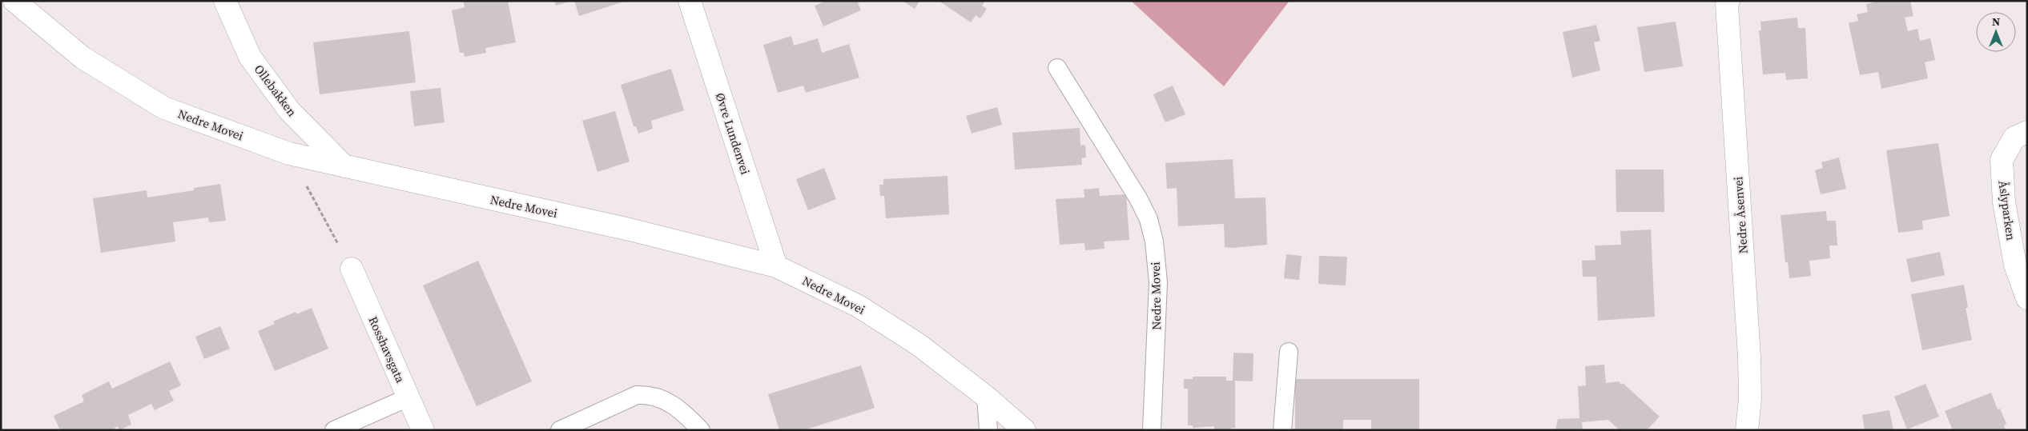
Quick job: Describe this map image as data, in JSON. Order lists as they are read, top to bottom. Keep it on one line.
{"streets":{"street":["Ollebakken","Nedre Movei","Øvre Lundenvei","Åslyparken","Nedre Åsenvei","Rosshavsgata"]},"crossings":[["Ollebakken","Nedre Movei"],["Nedre Movei","Øvre Lundenvei"]],"north":"top"}
